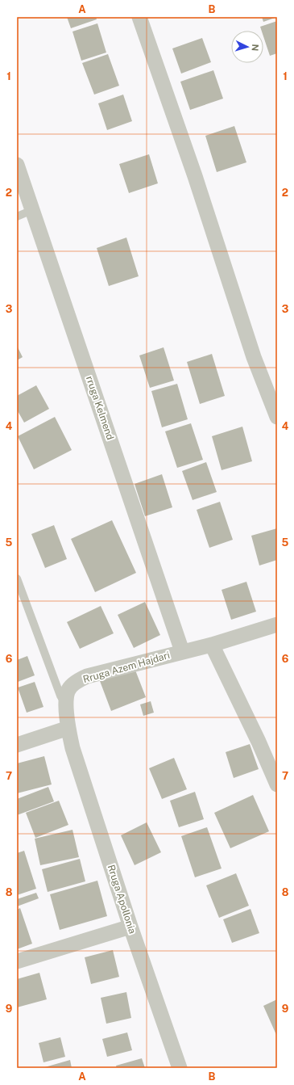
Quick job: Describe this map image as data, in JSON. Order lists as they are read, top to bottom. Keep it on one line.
{"streets":{"street":["rruga Kelmend","Rruga Azem Hajdari","Rruga Apollonia"]},"crossings":[["rruga Kelmend","Rruga Azem Hajdari"],["Rruga Azem Hajdari","Rruga Apollonia"]],"north":"right","grid":{"columns":["A","B"],"rows":["1","2","3","4","5","6","7","8","9"]}}
